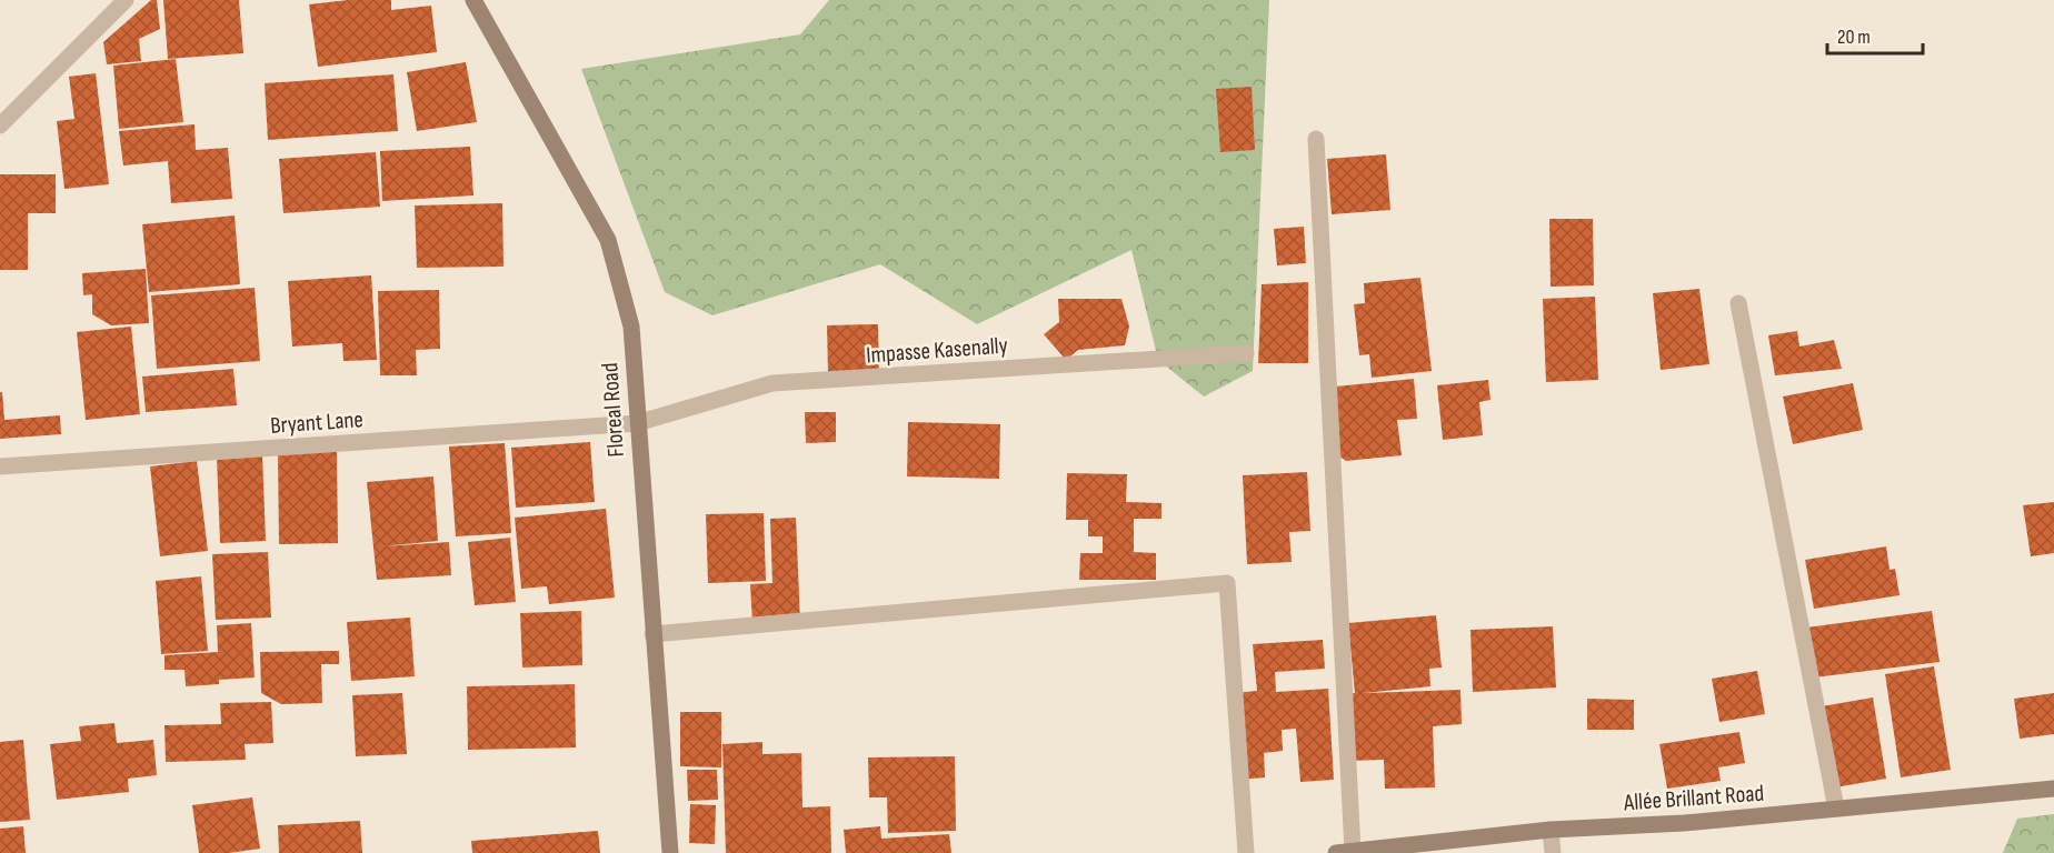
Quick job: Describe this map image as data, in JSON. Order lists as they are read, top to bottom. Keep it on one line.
{"streets":{"main road":["Floreal Road","Allée Brillant Road"],"street":["Impasse Kasenally","Bryant Lane"]},"crossings":[["Impasse Kasenally","Floreal Road"],["Impasse Kasenally","Bryant Lane"],["Floreal Road","Bryant Lane"]],"scale_bar":"20 m"}
